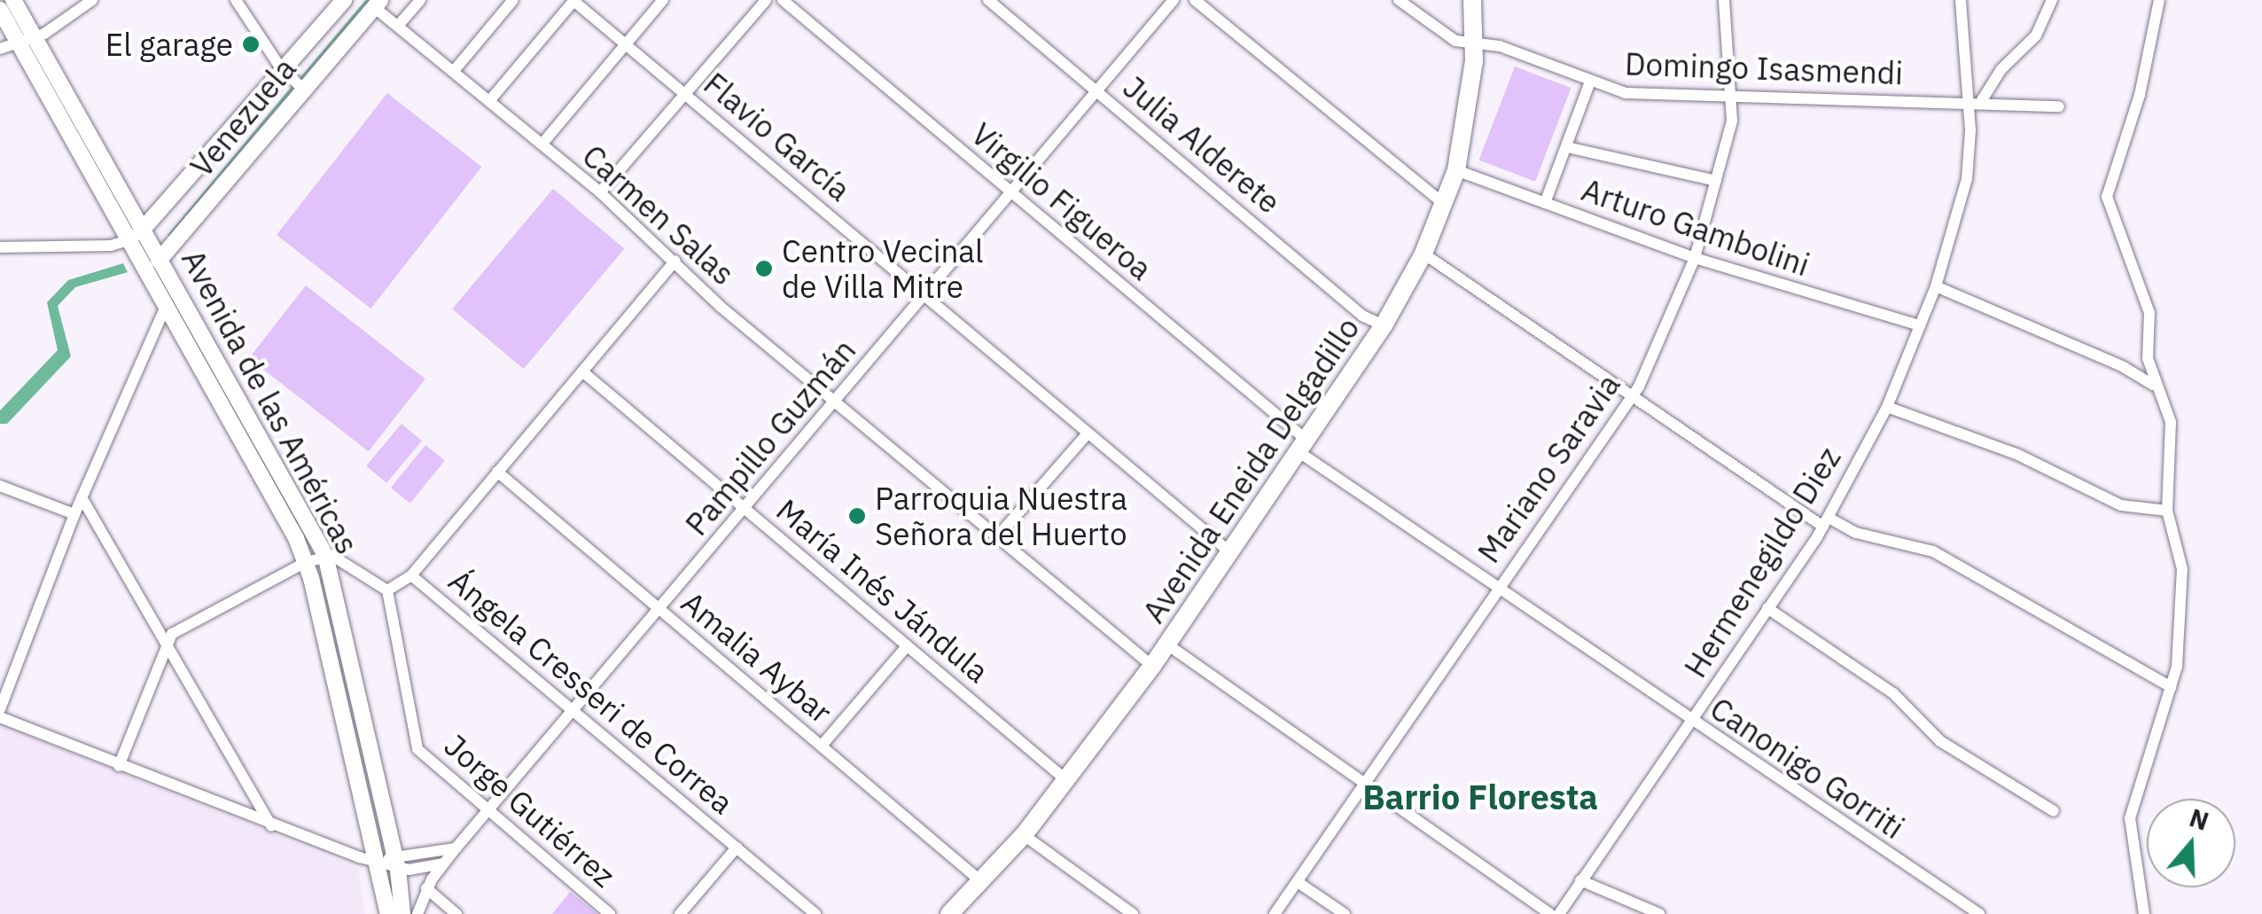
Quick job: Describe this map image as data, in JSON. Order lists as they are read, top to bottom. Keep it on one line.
{"streets":{"main road":["Venezuela","Avenida de las Américas","Avenida Eneida Delgadillo"],"street":["Domingo Isasmendi","Flavio García","Julia Alderete","Virgilio Figueroa","Carmen Salas","Arturo Gambolini","Pampillo Guzmán","Mariano Saravia","Hermenegildo Diez","María Inés Jándula","Amalia Aybar","Ángela Cresseri de Correa","Canonigo Gorriti","Jorge Gutiérrez"]},"crossings":[["Domingo Isasmendi","Mariano Saravia"],["Domingo Isasmendi","Avenida Eneida Delgadillo"],["Domingo Isasmendi","Hermenegildo Diez"],["Venezuela","Carmen Salas"],["Venezuela","Avenida de las Américas"],["Flavio García","Pampillo Guzmán"],["Flavio García","Avenida Eneida Delgadillo"],["Julia Alderete","Pampillo Guzmán"],["Julia Alderete","Avenida Eneida Delgadillo"],["Virgilio Figueroa","Pampillo Guzmán"],["Virgilio Figueroa","Avenida Eneida Delgadillo"],["Virgilio Figueroa","Canonigo Gorriti"],["Carmen Salas","Pampillo Guzmán"],["Carmen Salas","Avenida Eneida Delgadillo"],["Arturo Gambolini","Mariano Saravia"],["Arturo Gambolini","Avenida Eneida Delgadillo"],["Arturo Gambolini","Hermenegildo Diez"],["Pampillo Guzmán","María Inés Jándula"],["Pampillo Guzmán","Amalia Aybar"],["Pampillo Guzmán","Ángela Cresseri de Correa"],["Pampillo Guzmán","Jorge Gutiérrez"],["Mariano Saravia","Canonigo Gorriti"],["Avenida Eneida Delgadillo","María Inés Jándula"],["Avenida Eneida Delgadillo","Amalia Aybar"],["Avenida Eneida Delgadillo","Canonigo Gorriti"],["Hermenegildo Diez","Canonigo Gorriti"],["Ángela Cresseri de Correa","Jorge Gutiérrez"]],"districts":["Barrio Floresta"],"places":["El garage","Centro Vecinal de Villa Mitre","Parroquia Nuestra Señora del Huerto"],"north":"top"}
